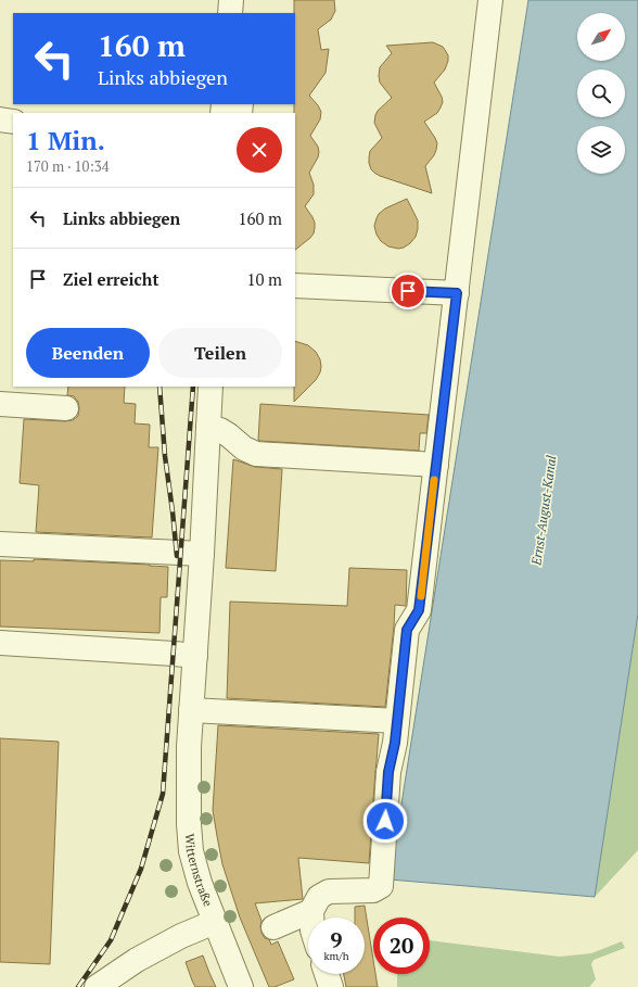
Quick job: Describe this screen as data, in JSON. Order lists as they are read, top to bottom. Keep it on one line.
{"streets":{"street":["Witternstraße"]},"water":["Ernst-August-Kanal"],"north":"top right","page":{"turn":["160 m","Links abbiegen"],"heading":["1 Min.","170 m · 10:34"],"list":[{"name":"Links abbiegen","value":"160 m"},{"name":"Ziel erreicht","value":"10 m"}],"buttons":["Beenden","Teilen"],"speed":"9 km/h","limit":"20"}}
